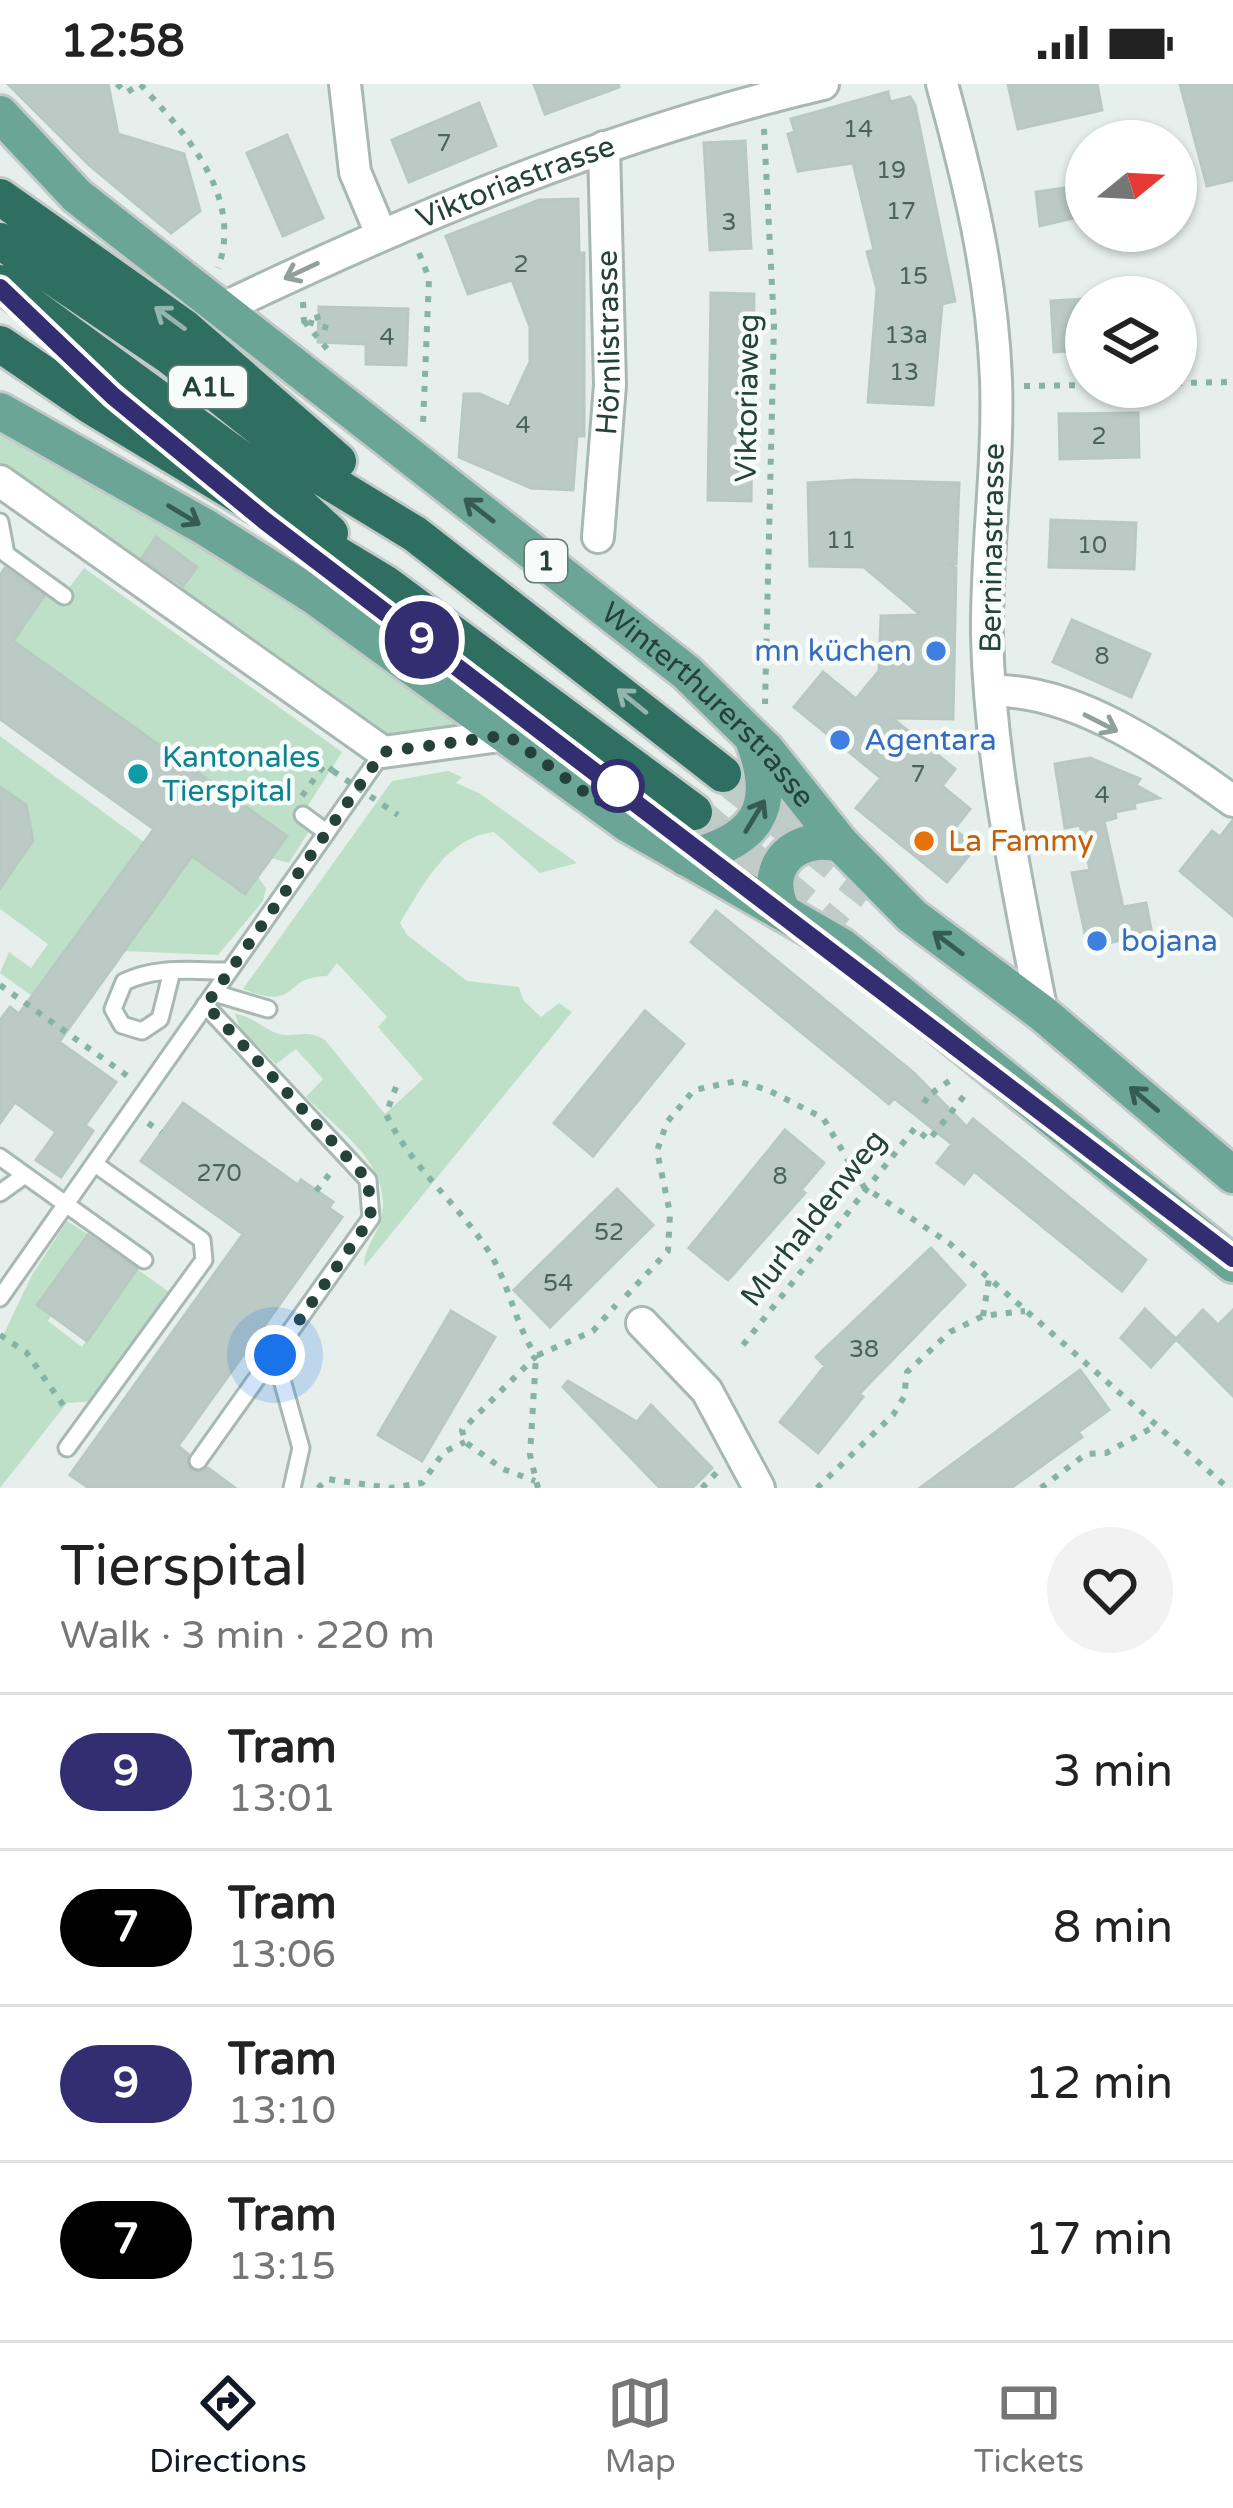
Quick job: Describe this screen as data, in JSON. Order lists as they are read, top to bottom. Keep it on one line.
{"streets":{"highway":["A1L"],"main road":["1","Winterthurerstrasse"],"street":["Viktoriastrasse","Hörnlistrasse","Berninastrasse"],"path":["Viktoriaweg","Murhaldenweg"]},"crossings":[["Viktoriastrasse","Hörnlistrasse"],["Viktoriastrasse","Viktoriaweg"],["Viktoriastrasse","Winterthurerstrasse"],["Viktoriaweg","Winterthurerstrasse"],["Berninastrasse","Winterthurerstrasse"],["1","Winterthurerstrasse"]],"places":["mn küchen","Agentara","Kantonales Tierspital","La Fammy","bojana"],"lines":["tram line 9"],"house_numbers":["14","7","19","17","3","2","15","13a","4","13","4","2","11","10","8","7","4","270","8","52","54","38"],"north":"right","page":{"status":"12:58","on_map":"9","heading":["Tierspital","Walk · 3 min · 220 m"],"list":[{"mark":"9","name":"Tram","note":"13:01","value":"3 min"},{"mark":"7","name":"Tram","note":"13:06","value":"8 min"},{"mark":"9","name":"Tram","note":"13:10","value":"12 min"},{"mark":"7","name":"Tram","note":"13:15","value":"17 min"}],"tabs":["Directions","Map","Tickets"]}}
